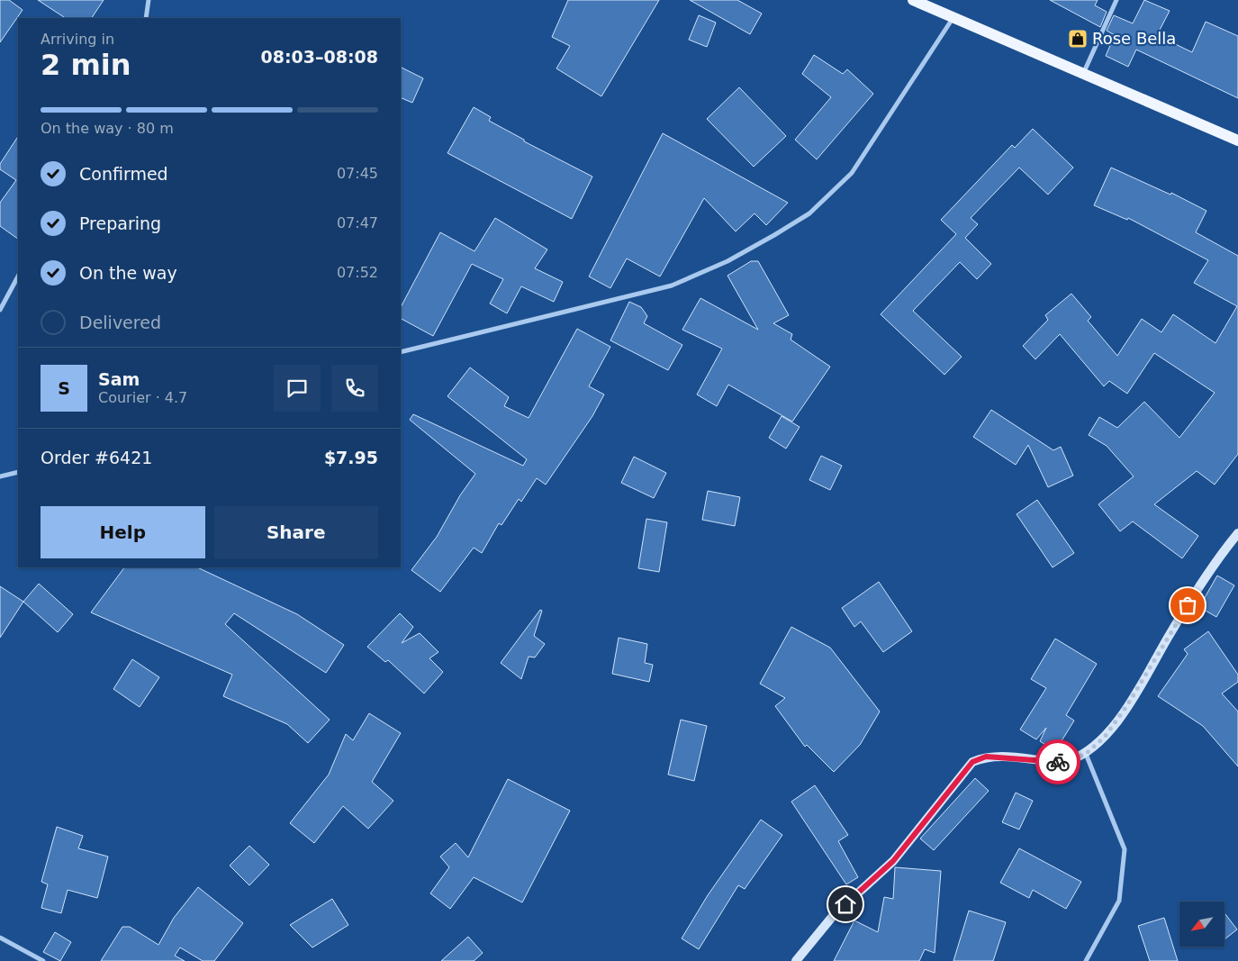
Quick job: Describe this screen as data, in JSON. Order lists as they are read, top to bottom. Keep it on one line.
{"places":{"shop":["Rose Bella"]},"north":"bottom left","page":{"heading":["2 min","Arriving in","08:03–08:08"],"panel":["Sam","Courier · 4.7","Order #6421","$7.95"],"bar":"On the way · 80 m","list":[["Confirmed","07:45"],["Preparing","07:47"],["On the way","07:52"],"Delivered"],"round":"S","buttons":["Help","Share"]}}
